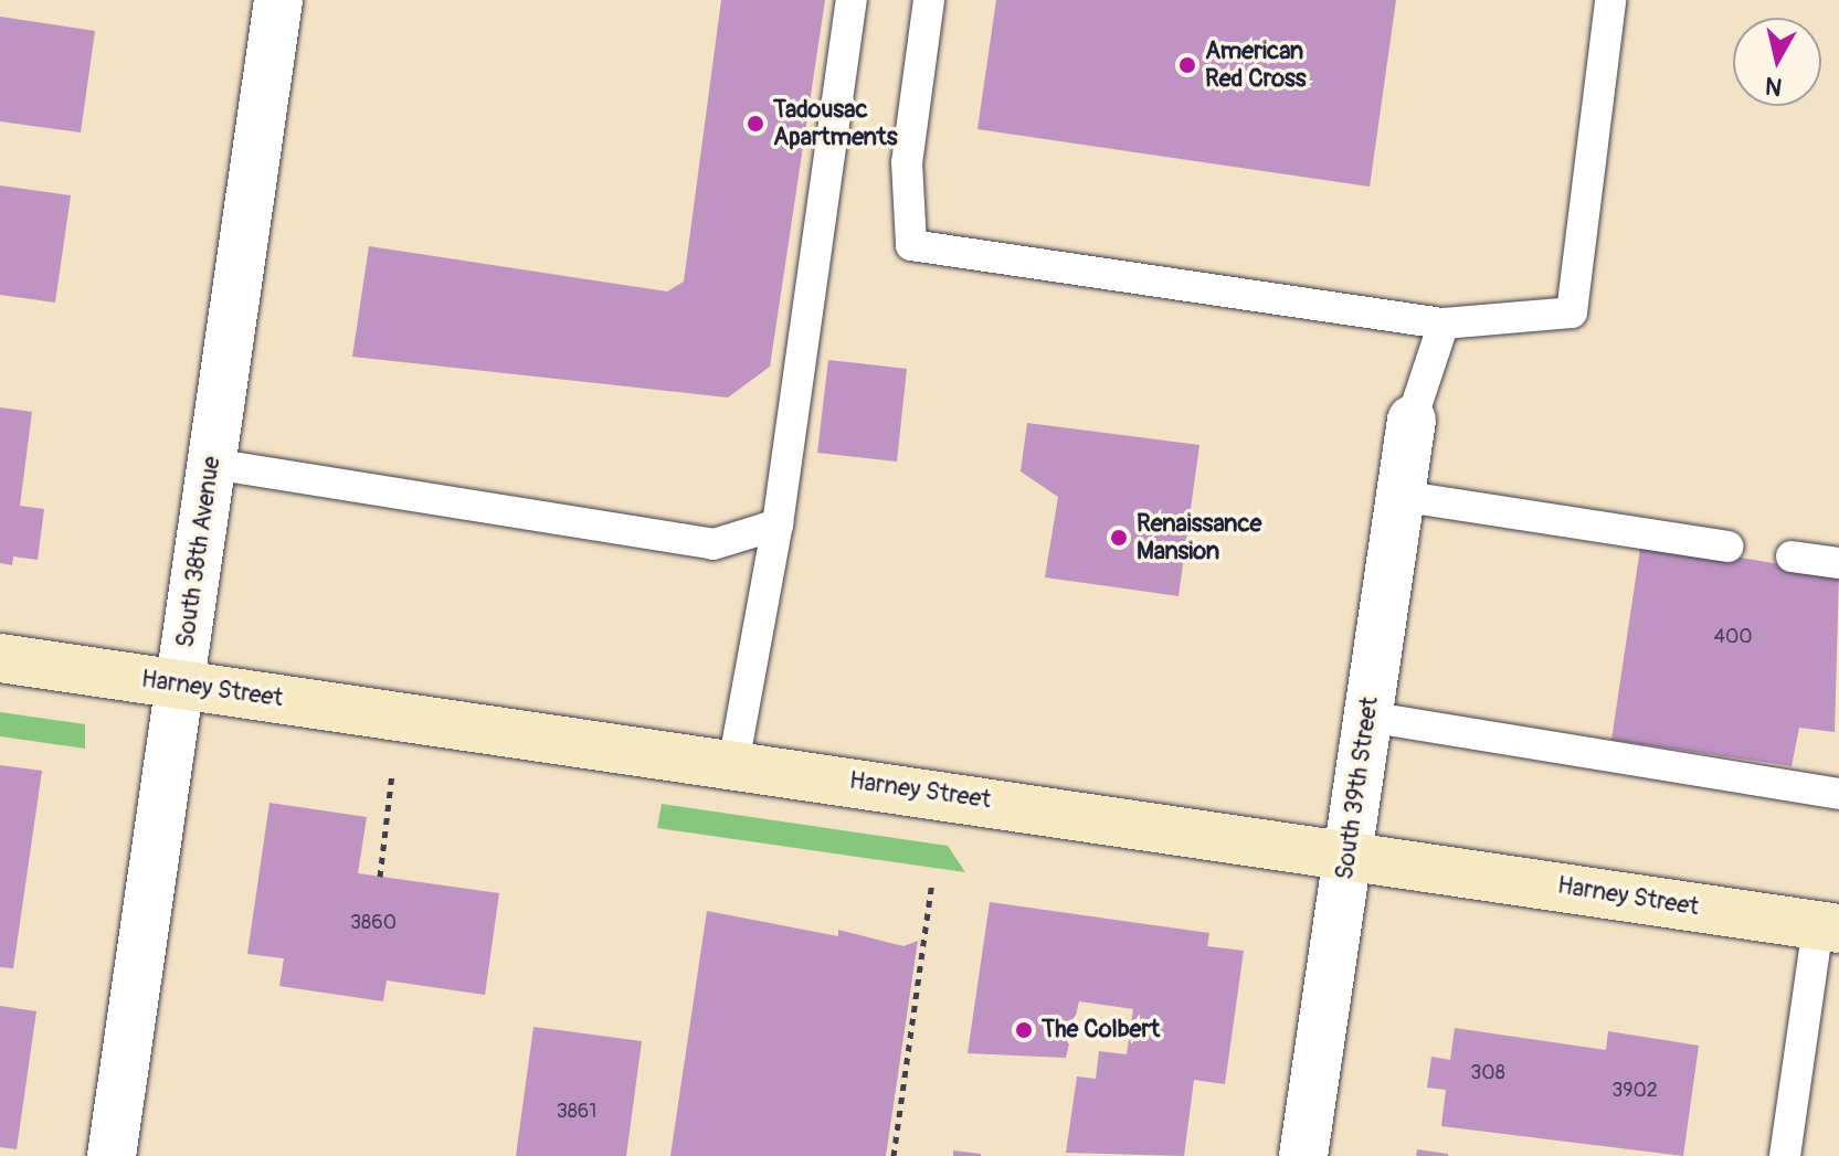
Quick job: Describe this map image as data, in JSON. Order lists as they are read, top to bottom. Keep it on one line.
{"streets":{"main road":["Harney Street"],"street":["South 38th Avenue","South 39th Street"]},"crossings":[["South 38th Avenue","Harney Street"],["Harney Street","South 39th Street"]],"places":["American Red Cross","Tadousac Apartments","Renaissance Mansion","The Colbert"],"house_numbers":["400","3860","308","3902","3861"],"north":"bottom"}
